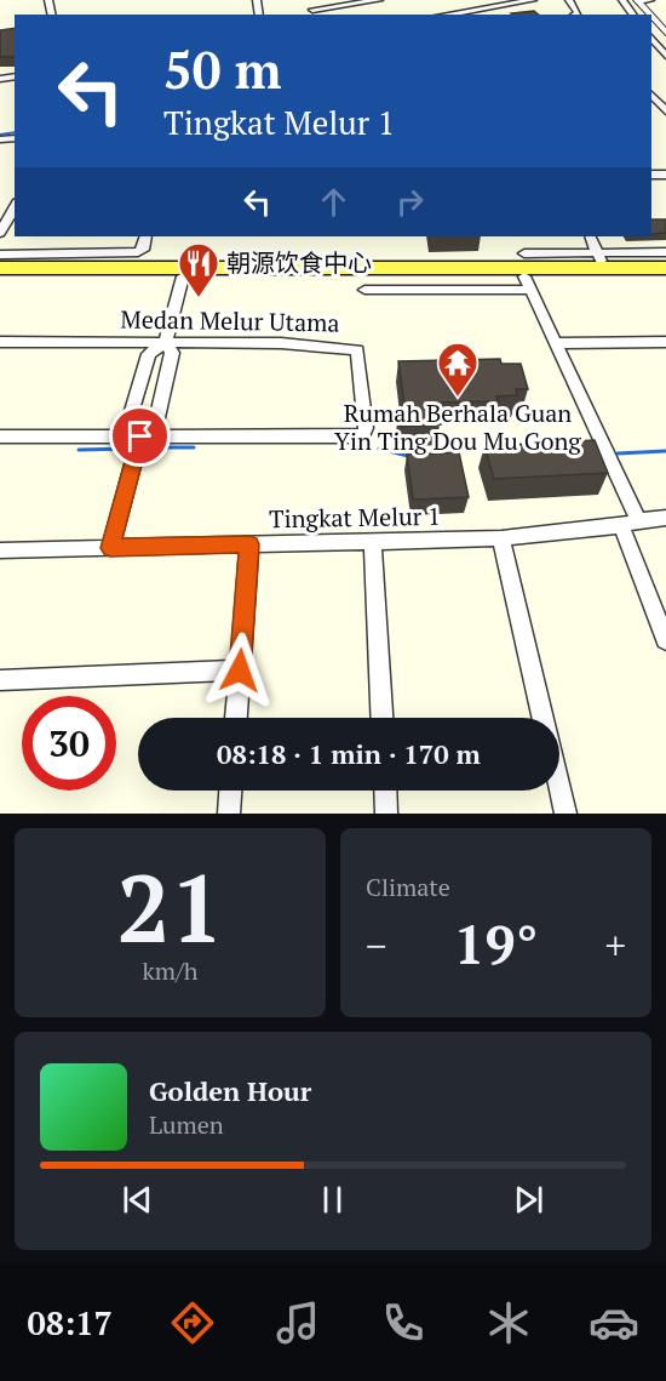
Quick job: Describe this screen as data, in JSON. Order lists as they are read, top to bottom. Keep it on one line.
{"streets":{"street":["Medan Melur Utama","Tingkat Melur 1"]},"places":{"restaurant":["朝源饮食中心"],"temple":["Rumah Berhala Guan Yin Ting Dou Mu Gong"]},"page":{"turn":["50 m","Tingkat Melur 1"],"limit":"30","trip":"08:18 · 1 min · 170 m","tile":[["21","km/h"],"Climate"],"heat":["−","19°","+"],"song":["Golden Hour","Lumen"],"tabs":"08:17"}}
